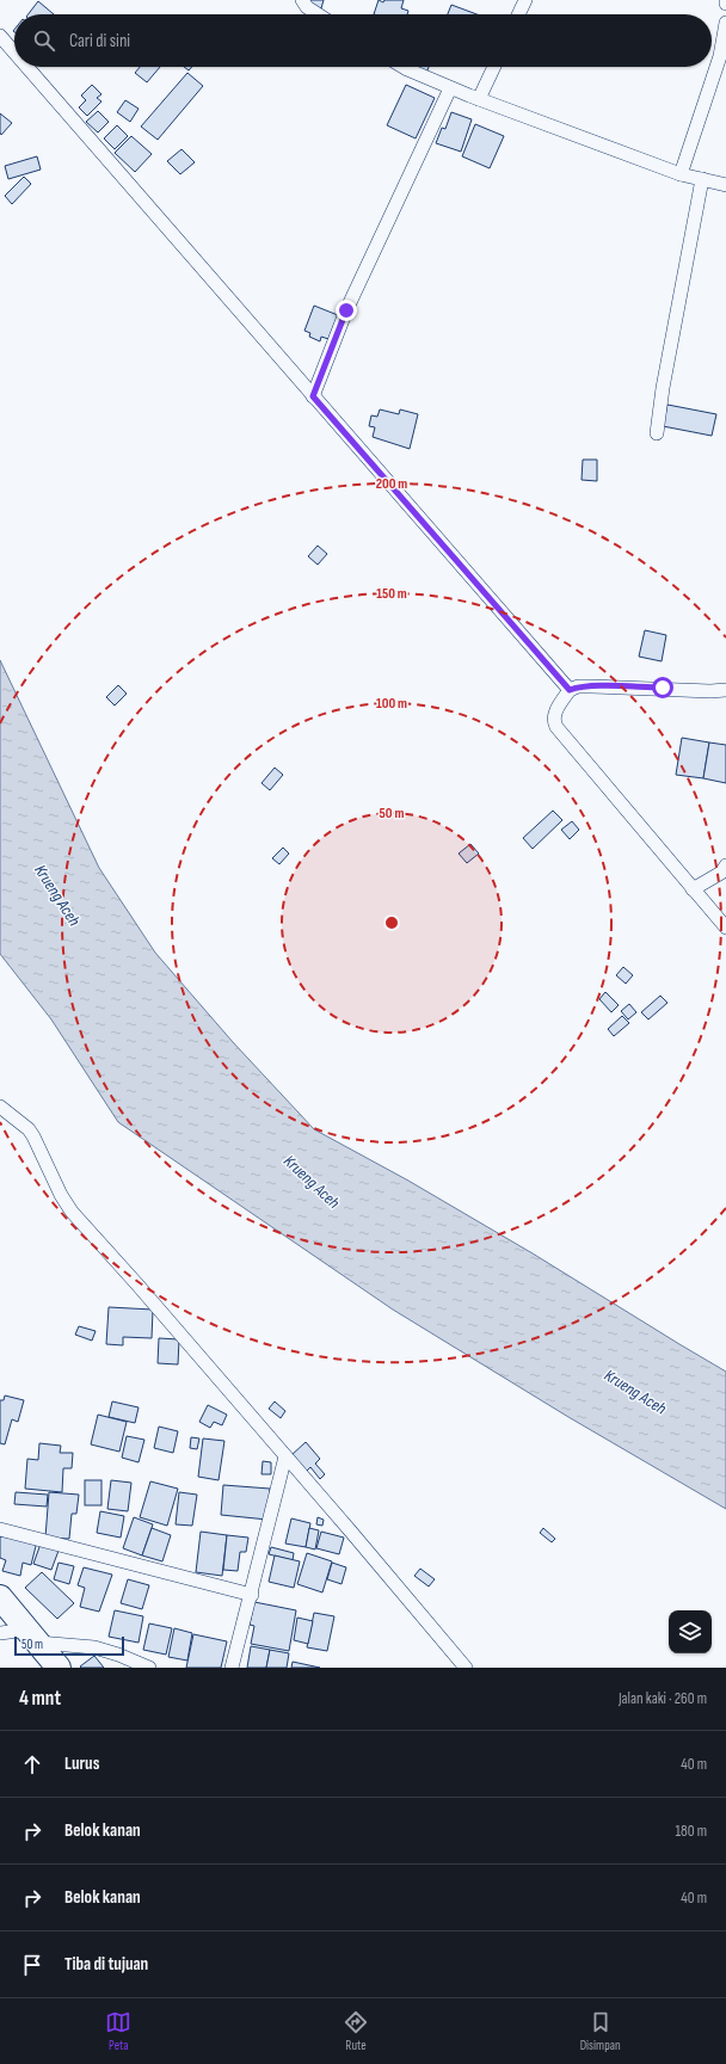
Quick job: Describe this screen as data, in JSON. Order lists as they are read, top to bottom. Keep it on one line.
{"water":["Krueng Aceh"],"scale_bar":"50 m","page":{"search":"Cari di sini","scale":"50 m","heading":["4 mnt","Jalan kaki · 260 m"],"list":[["Lurus","40 m"],["Belok kanan","180 m"],["Belok kanan","40 m"],"Tiba di tujuan"],"nav":["Peta","Rute","Disimpan"]},"rings":["200 m","150 m","100 m","50 m"]}
